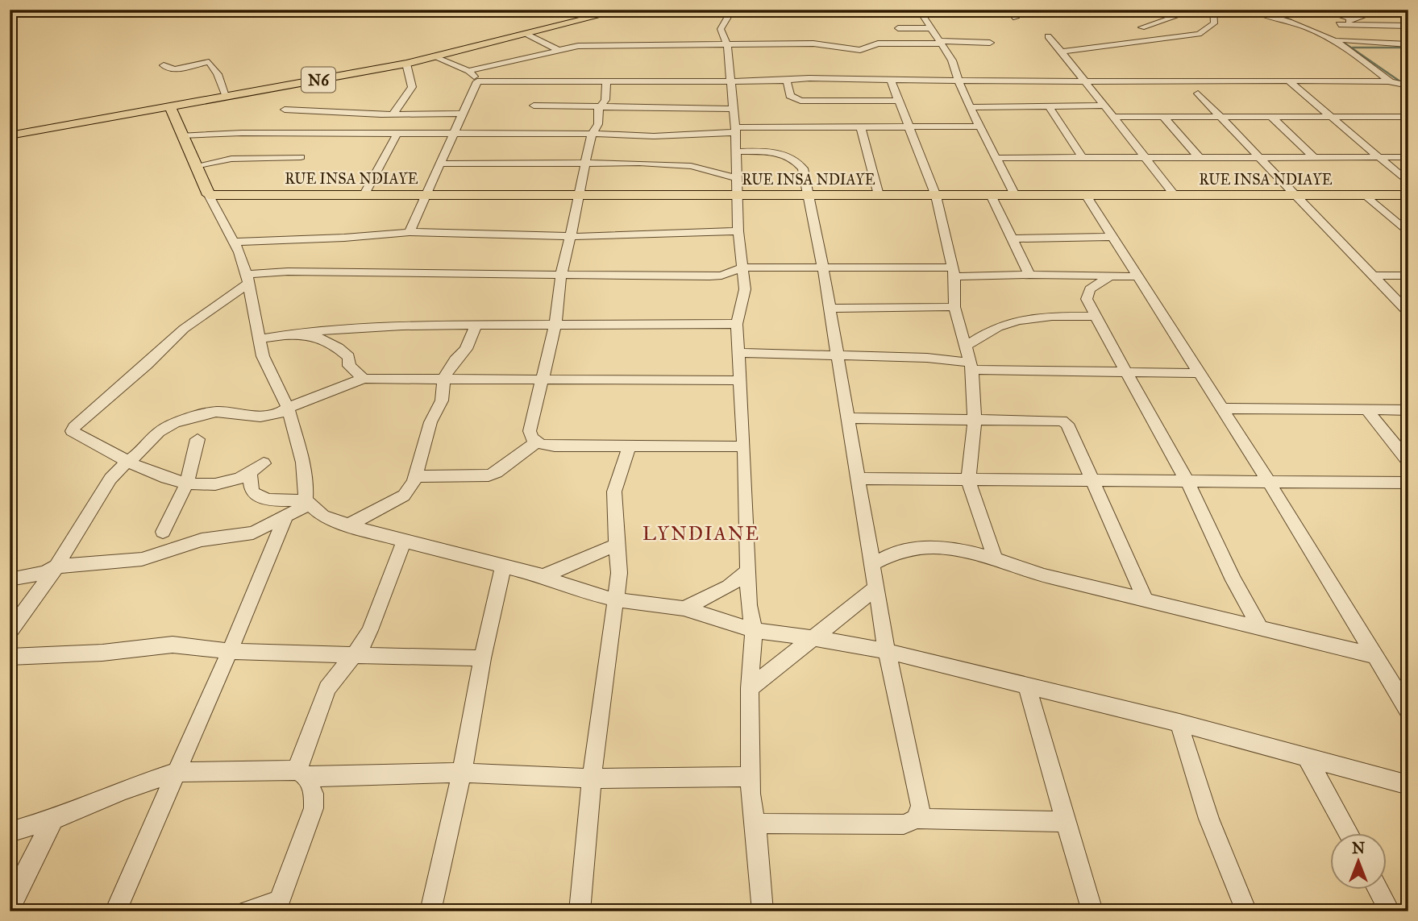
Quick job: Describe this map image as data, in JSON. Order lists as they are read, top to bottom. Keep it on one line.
{"streets":{"main road":["N6","RUE INSA NDIAYE"]},"districts":["LYNDIANE"],"north":"top"}
